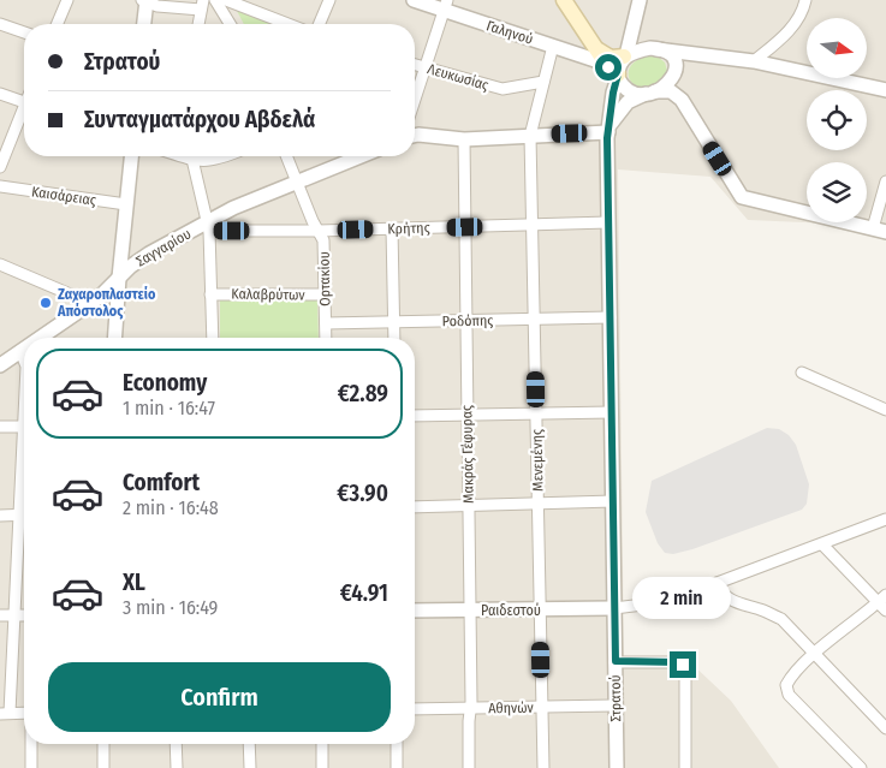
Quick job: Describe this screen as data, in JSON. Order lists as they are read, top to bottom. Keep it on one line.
{"streets":{"street":["Γαληνού","Λευκωσίας","Καισάρειας","Κρήτης","Σαγγαρίου","Ορτακίου","Καλαβρύτων","Ροδόπης","Μακράς Γέφυρας","Μενεμένης","Ραιδεστού","Στρατού","Αθηνών"]},"crossings":[["Γαληνού","Μενεμένης"],["Λευκωσίας","Μενεμένης"],["Κρήτης","Σαγγαρίου"],["Κρήτης","Ορτακίου"],["Κρήτης","Μακράς Γέφυρας"],["Κρήτης","Μενεμένης"],["Κρήτης","Στρατού"],["Σαγγαρίου","Ορτακίου"],["Ορτακίου","Καλαβρύτων"],["Ορτακίου","Ροδόπης"],["Ροδόπης","Μακράς Γέφυρας"],["Ροδόπης","Μενεμένης"],["Ροδόπης","Στρατού"],["Μακράς Γέφυρας","Ραιδεστού"],["Μακράς Γέφυρας","Αθηνών"],["Μενεμένης","Ραιδεστού"],["Μενεμένης","Αθηνών"],["Ραιδεστού","Στρατού"],["Στρατού","Αθηνών"]],"places":["Ζαχαροπλαστείο Απόστολος"],"north":"right","page":{"banner":["Στρατού","Συνταγματάρχου Αβδελά"],"list":[{"name":"Economy","note":"1 min · 16:47","value":"€2.89"},{"name":"Comfort","note":"2 min · 16:48","value":"€3.90"},{"name":"XL","note":"3 min · 16:49","value":"€4.91"}],"bubble":"2 min","buttons":"Confirm"}}
